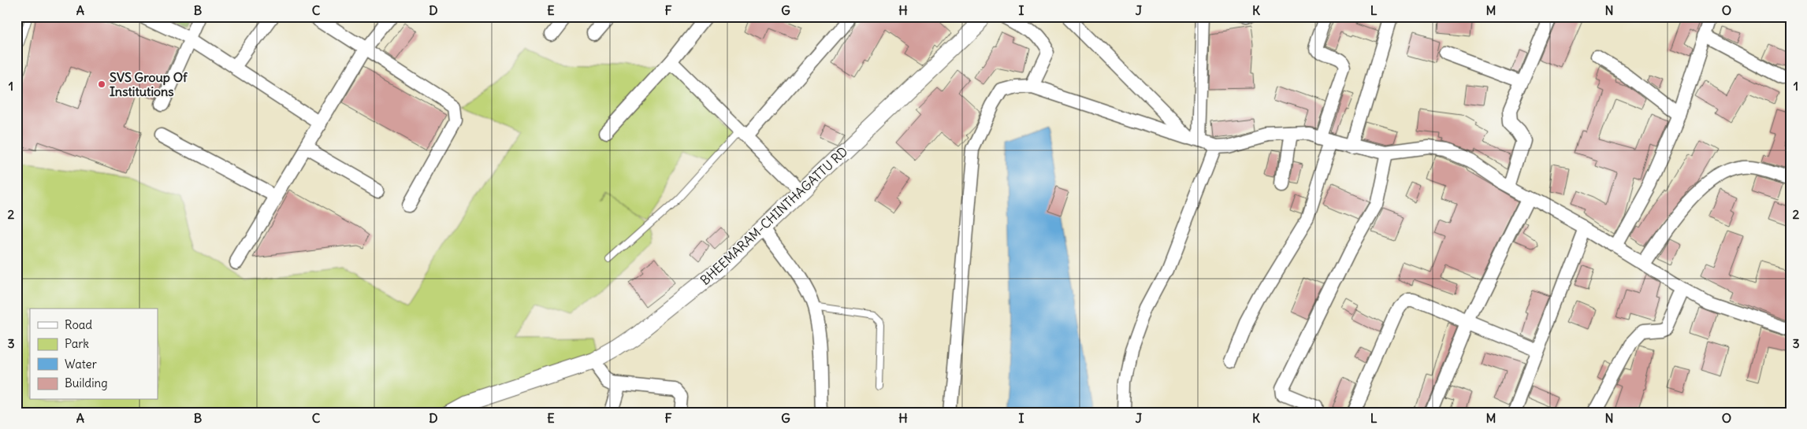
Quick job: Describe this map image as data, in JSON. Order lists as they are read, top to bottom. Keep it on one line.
{"streets":{"street":["BHEEMARAM-CHINTHAGATTU RD"]},"places":["SVS Group Of Institutions"],"legend":["Road","Park","Water","Building"],"grid":{"columns":["A","B","C","D","E","F","G","H","I","J","K","L","M","N","O"],"rows":["1","2","3"]}}
